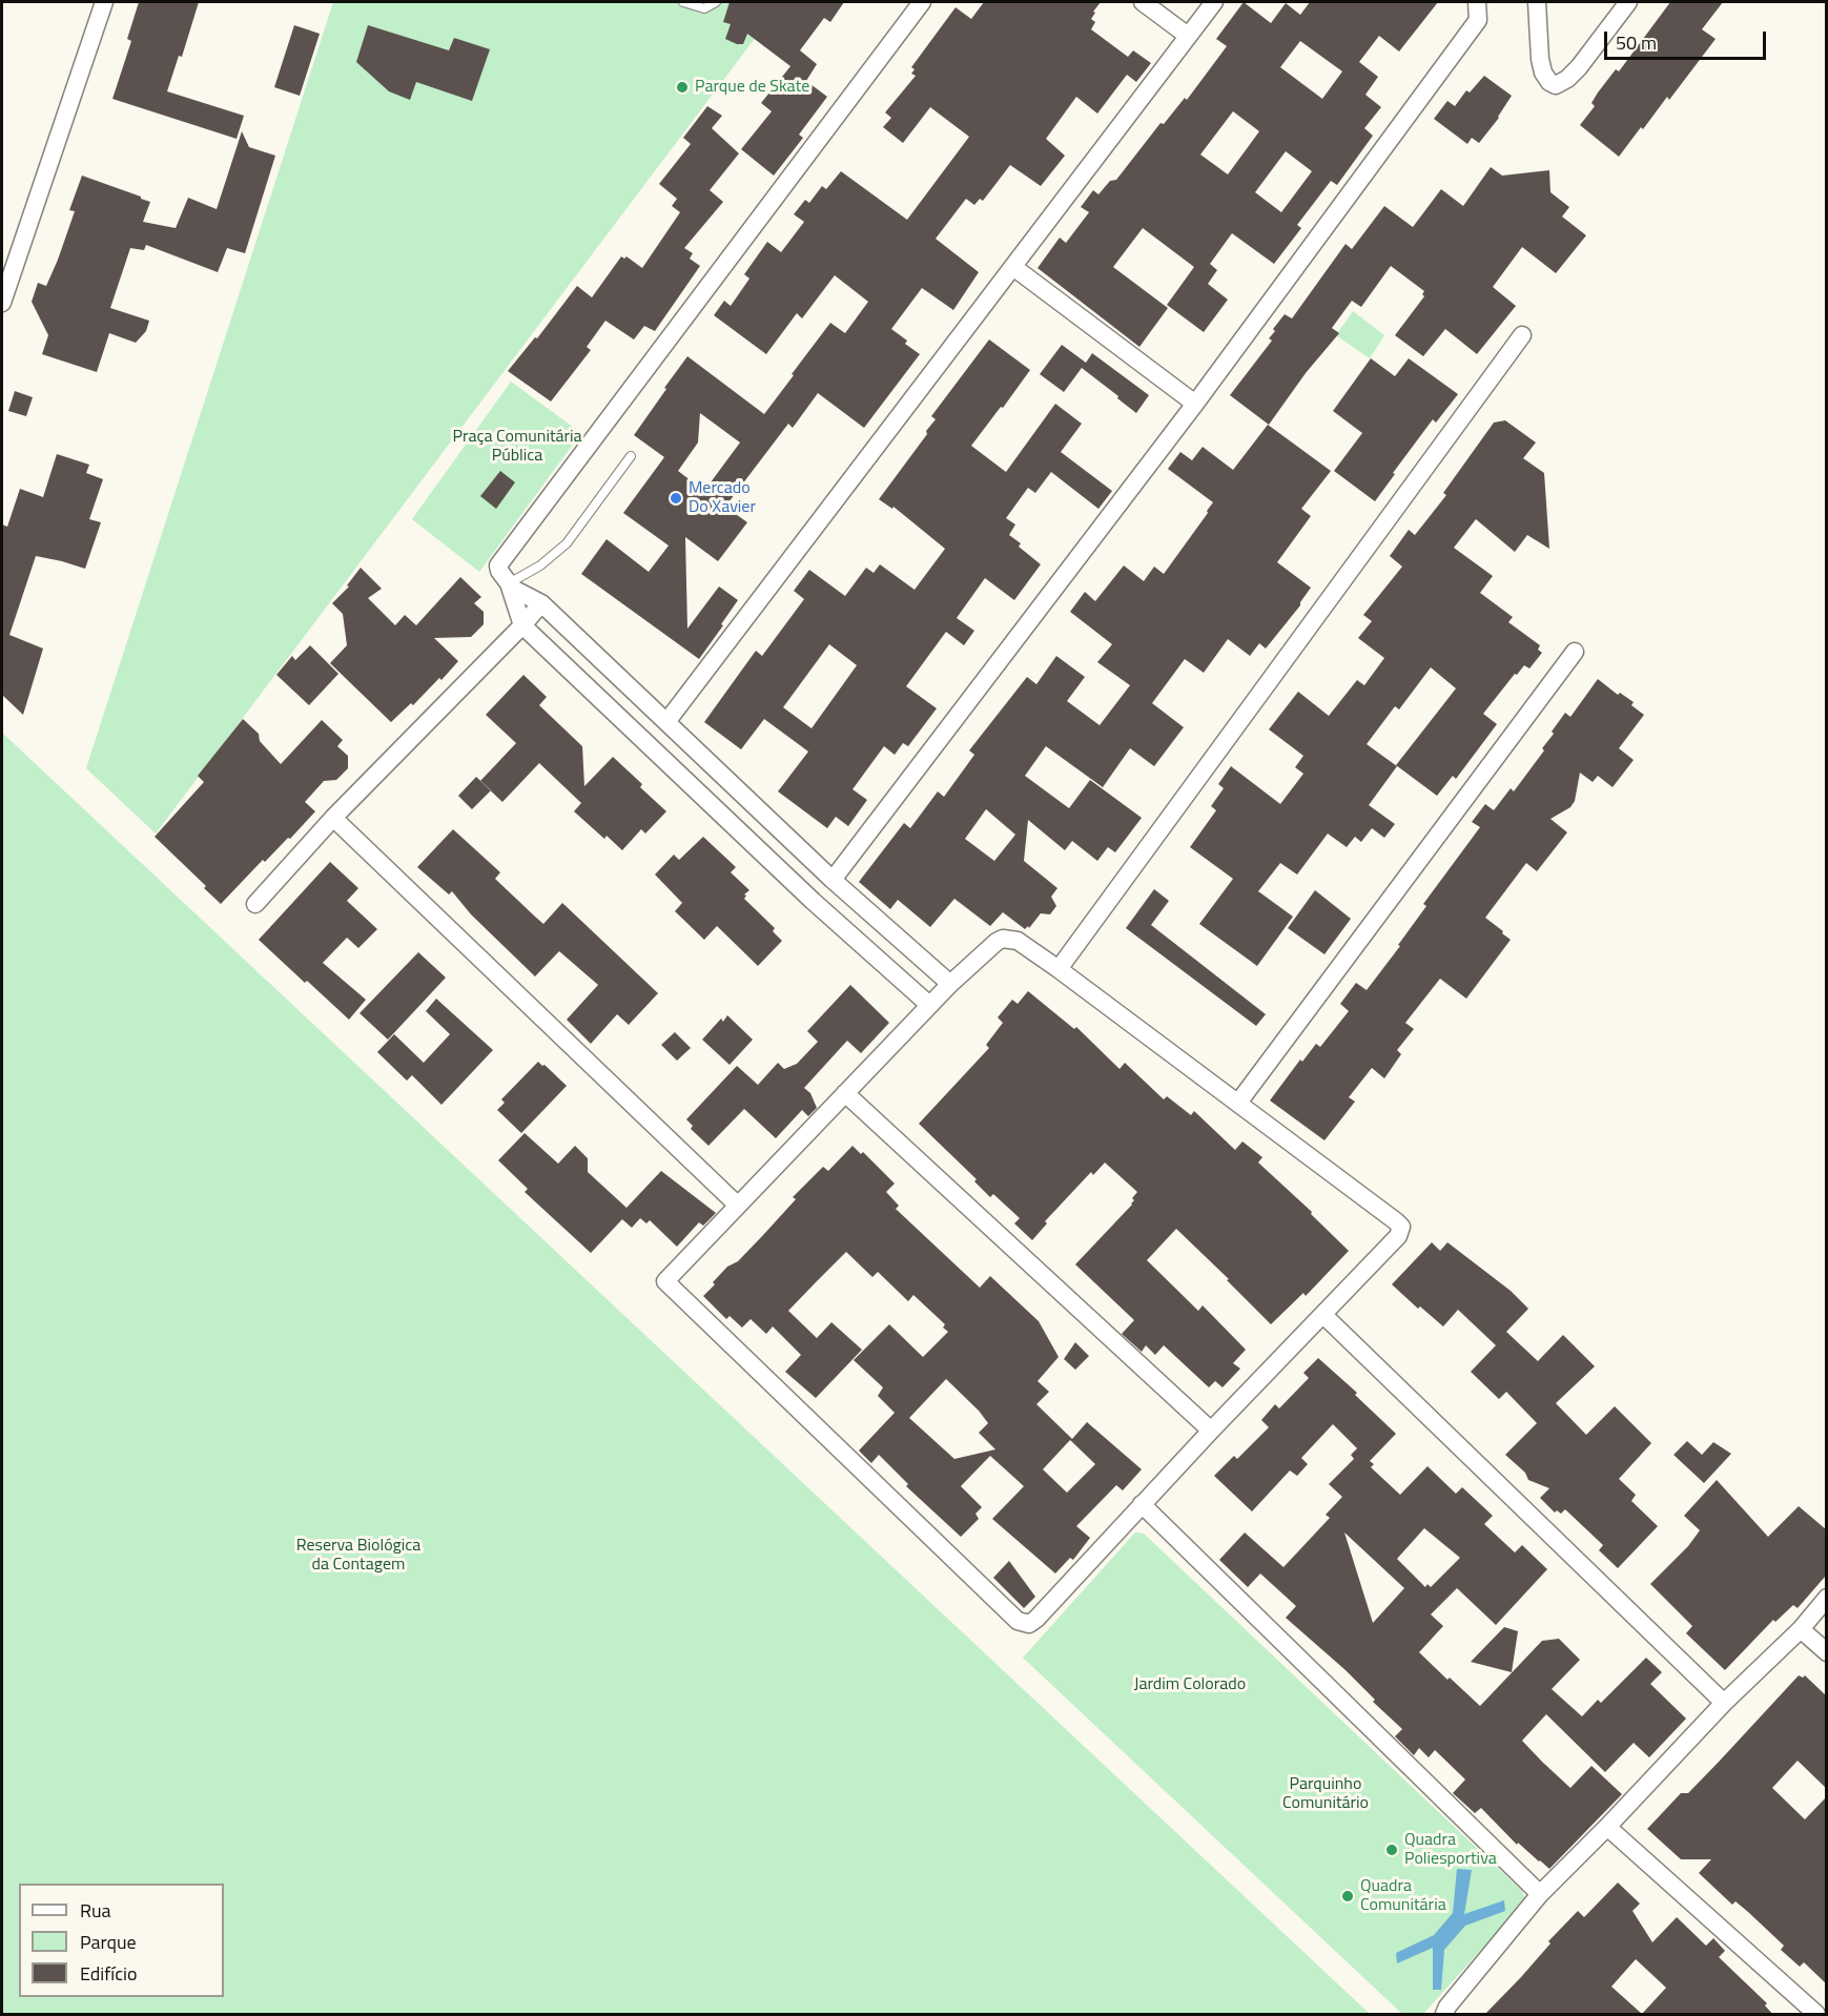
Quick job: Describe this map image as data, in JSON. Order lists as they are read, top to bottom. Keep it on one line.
{"parks":["Praça Comunitária Pública","Reserva Biológica da Contagem","Jardim Colorado","Parquinho Comunitário"],"places":["Parque de Skate","Mercado Do Xavier","Quadra Poliesportiva","Quadra Comunitária"],"legend":["Rua","Parque","Edifício"],"scale_bar":"50 m"}
